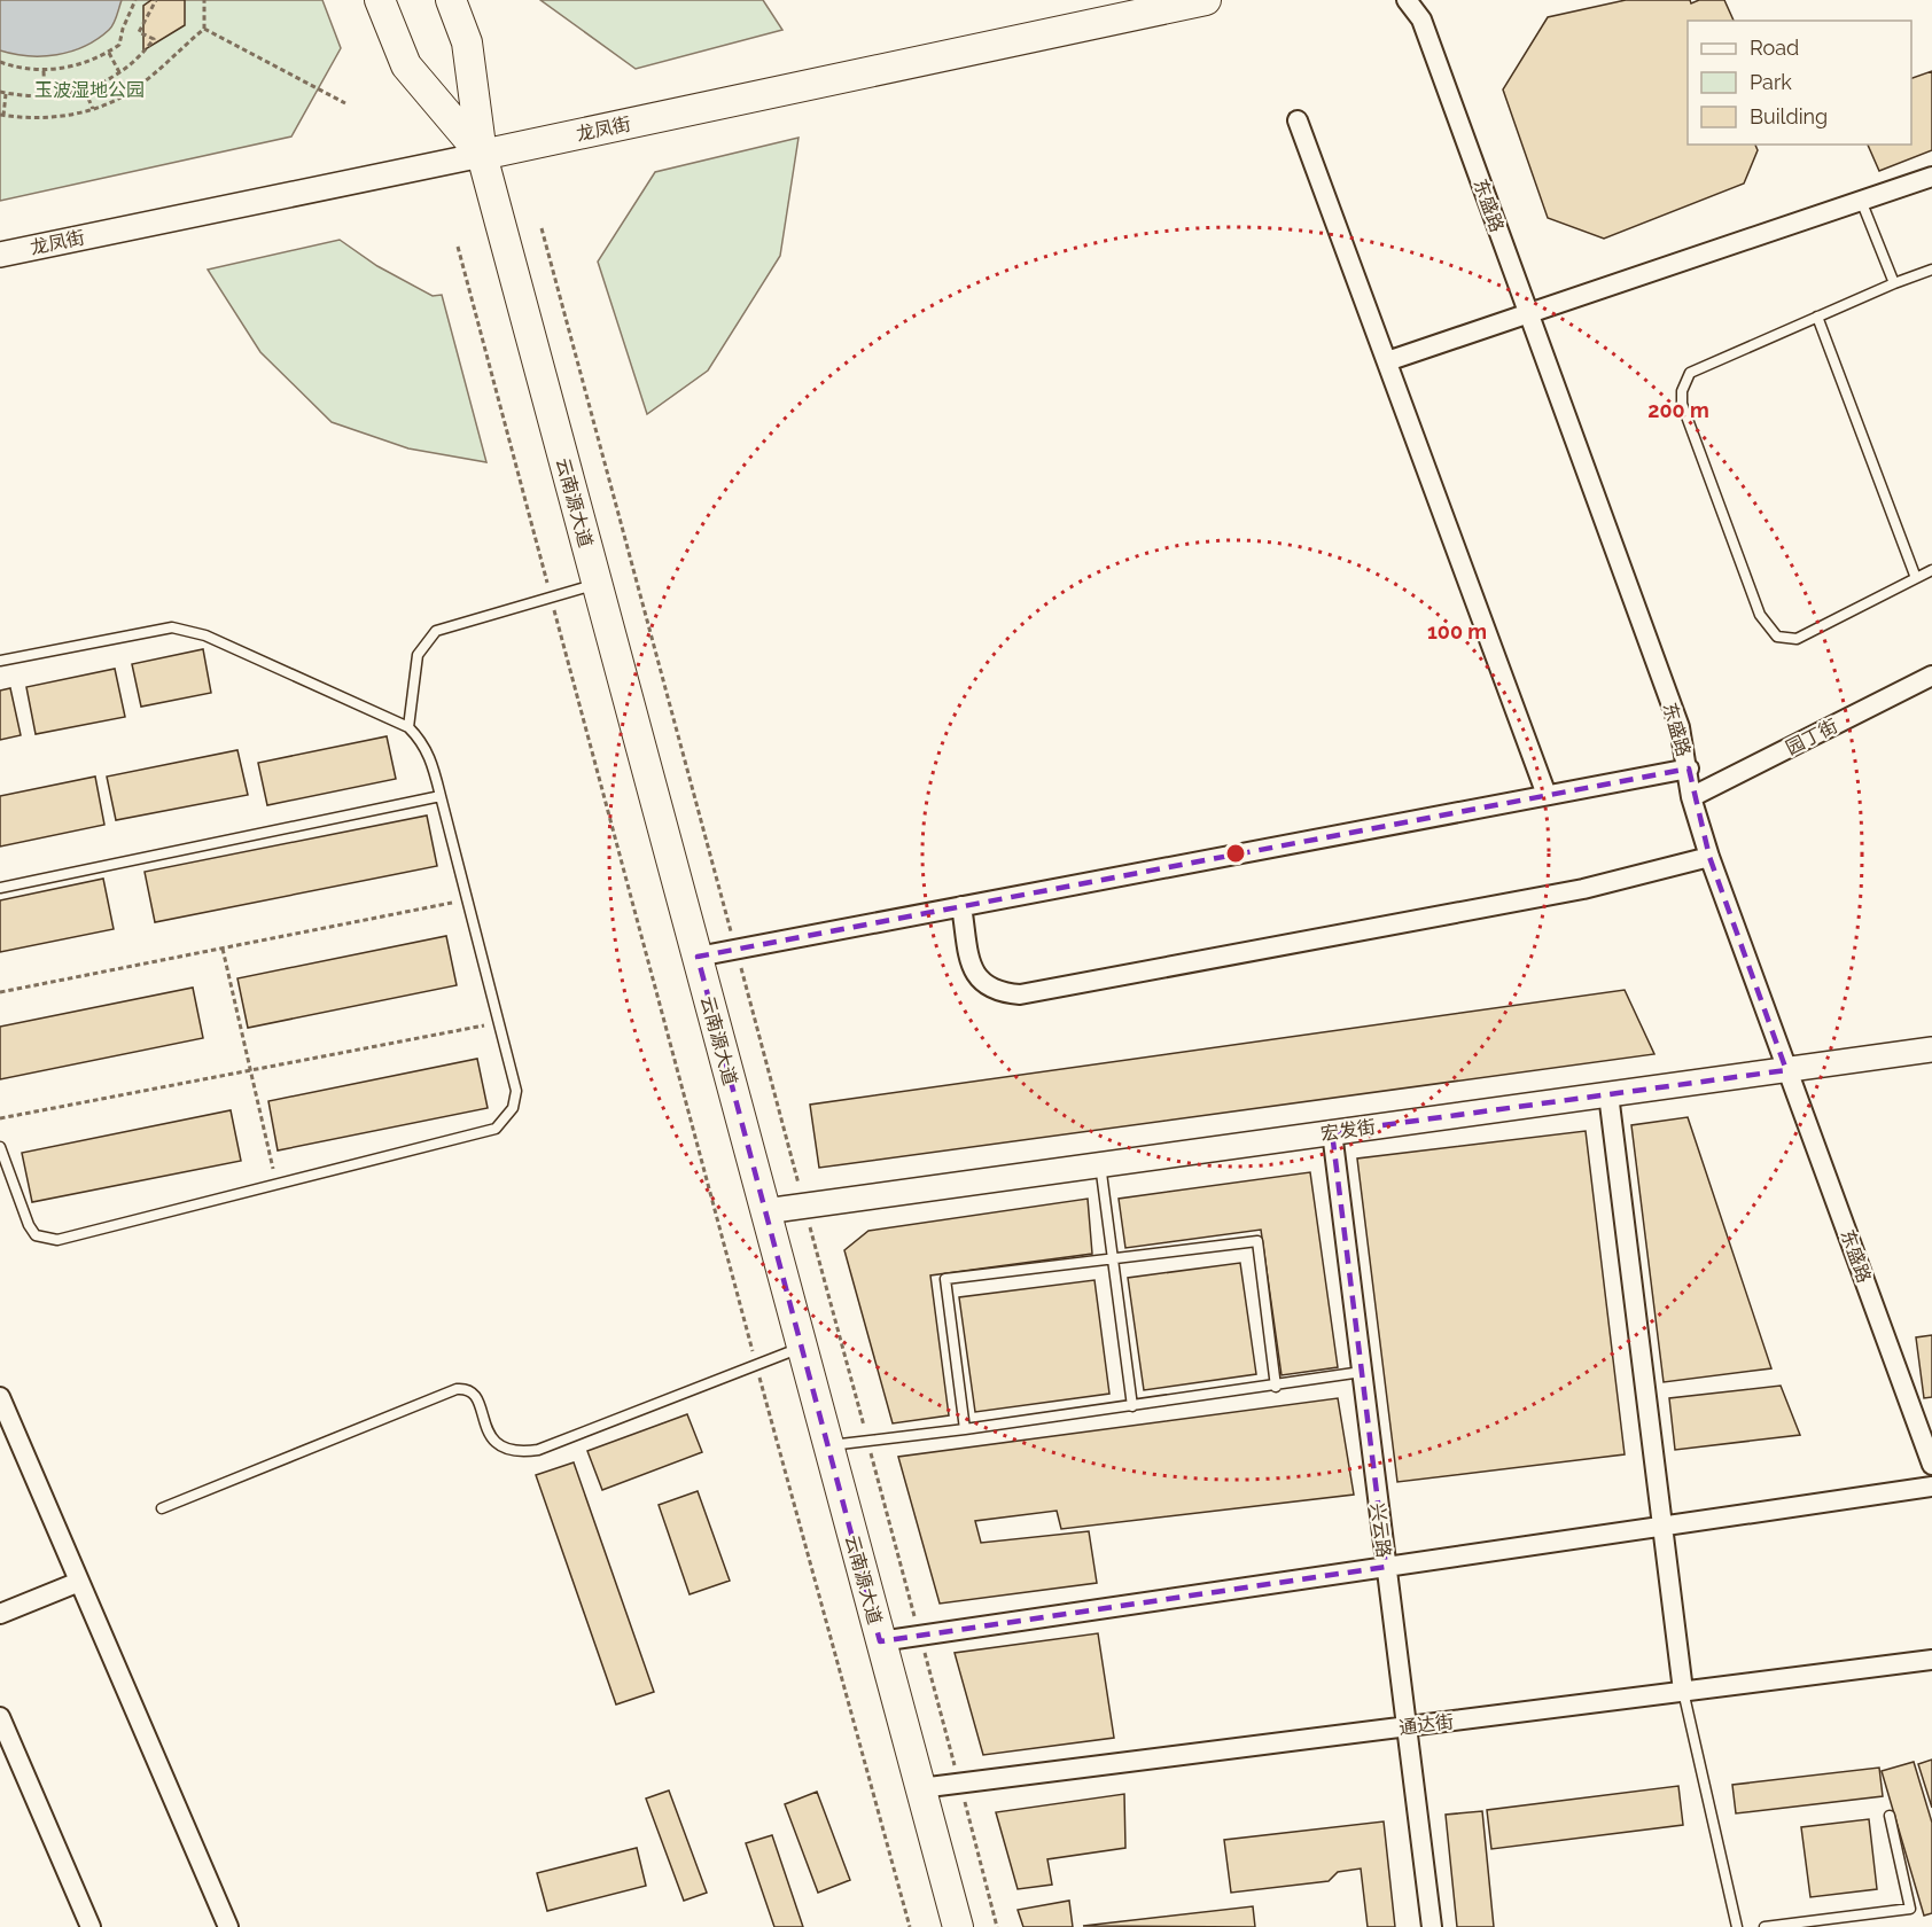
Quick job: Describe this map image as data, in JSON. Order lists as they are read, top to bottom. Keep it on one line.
{"streets":{"main road":["龙凤街","云南源大道"],"street":["东盛路","园丁街","宏发街","兴云路","通达街"]},"crossings":[["龙凤街","云南源大道"],["东盛路","园丁街"],["东盛路","宏发街"],["云南源大道","宏发街"],["云南源大道","通达街"],["宏发街","兴云路"],["兴云路","通达街"]],"parks":["玉波湿地公园"],"legend":["Road","Park","Building"],"rings":["200 m","100 m"]}
